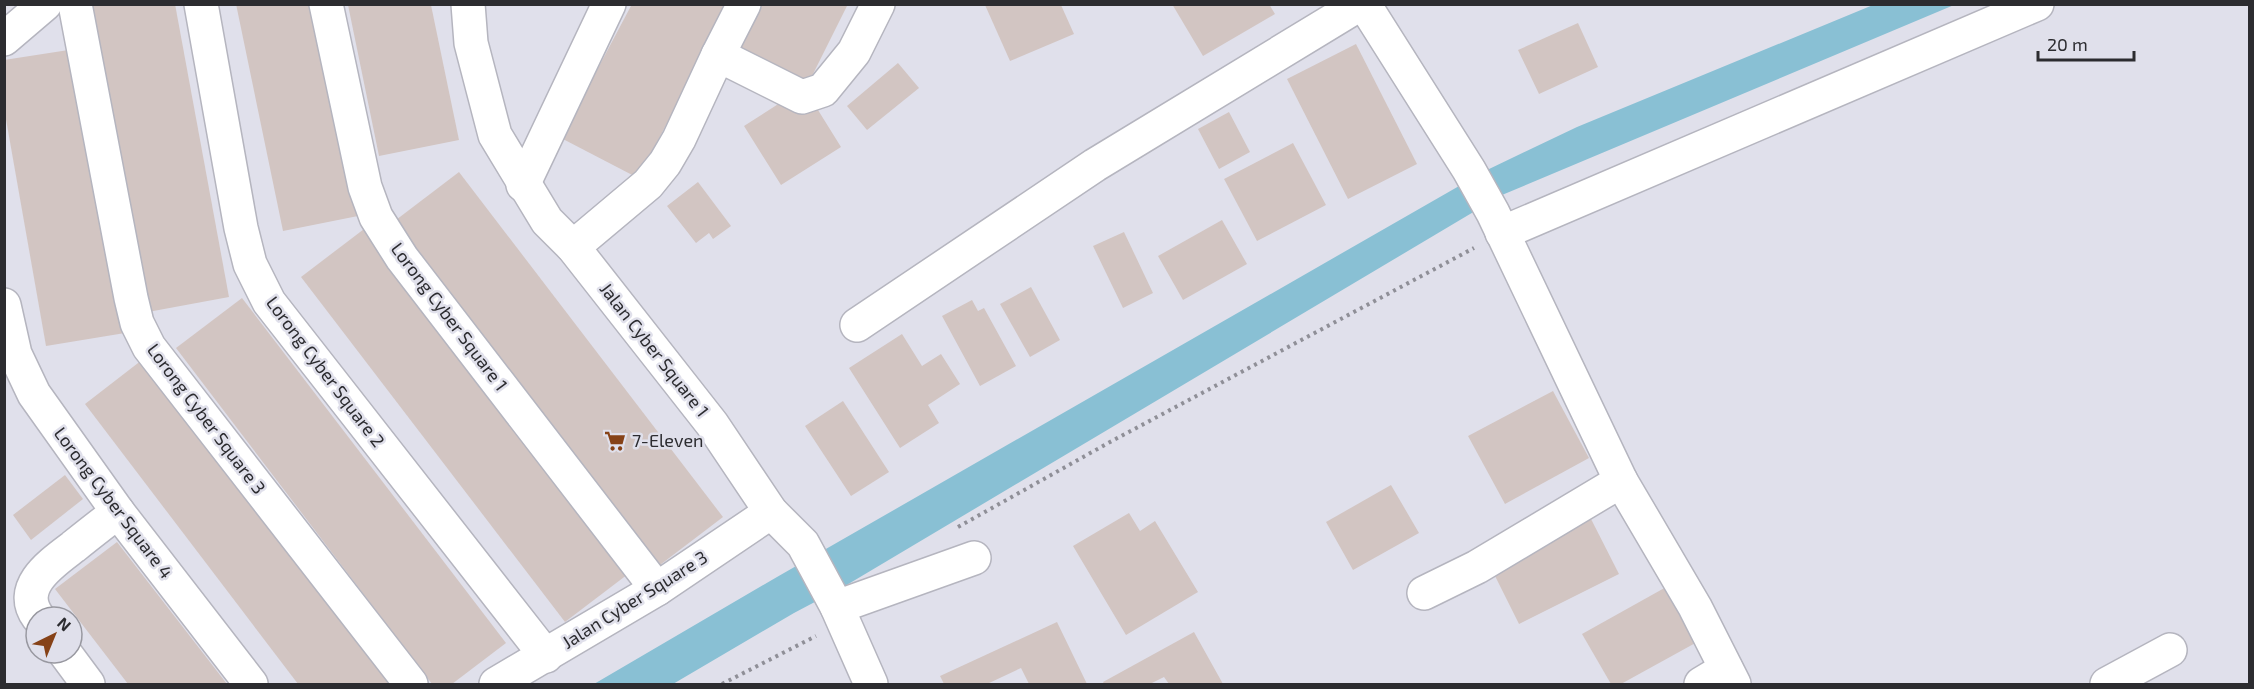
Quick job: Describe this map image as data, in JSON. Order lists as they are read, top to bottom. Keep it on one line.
{"streets":{"street":["Lorong Cyber Square 1","Jalan Cyber Square 1","Lorong Cyber Square 2","Lorong Cyber Square 3","Lorong Cyber Square 4","Jalan Cyber Square 3"]},"crossings":[["Lorong Cyber Square 1","Jalan Cyber Square 3"],["Jalan Cyber Square 1","Jalan Cyber Square 3"],["Lorong Cyber Square 2","Jalan Cyber Square 3"]],"places":{"supermarket":["7-Eleven"]},"scale_bar":"20 m","north":"top right"}
